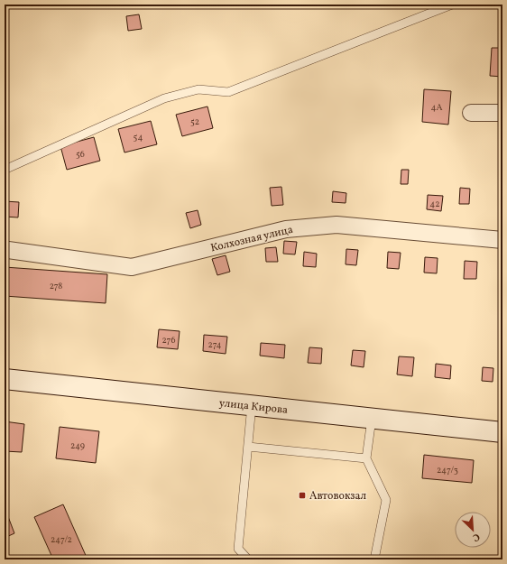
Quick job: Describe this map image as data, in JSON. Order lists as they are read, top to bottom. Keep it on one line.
{"streets":{"main road":["улица Кирова"],"street":["Колхозная улица"]},"places":{"transit":["Автовокзал"]},"house_numbers":["4А","52","54","56","42","278","276","274","249","247/3","247/2"],"north":"bottom right"}
